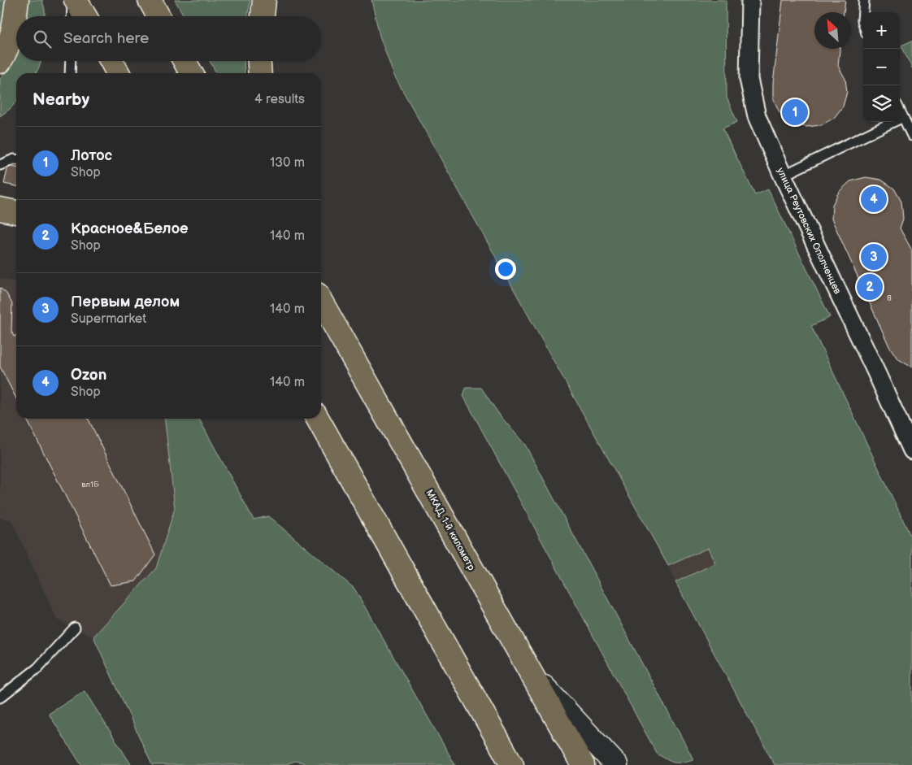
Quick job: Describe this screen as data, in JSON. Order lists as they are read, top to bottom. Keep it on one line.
{"streets":{"main road":["МКАД, 1-й километр"],"street":["улица Реутовских Ополченцев"]},"house_numbers":["8","вл1Б"],"north":"top left","page":{"map_buttons":["+","−"],"search":"Search here","heading":["Nearby","4 results"],"pins":["1","4","3","2"],"list":[{"mark":"1","name":"Лотос","note":"Shop","value":"130 m"},{"mark":"2","name":"Красное&Белое","note":"Shop","value":"140 m"},{"mark":"3","name":"Первым делом","note":"Supermarket","value":"140 m"},{"mark":"4","name":"Ozon","note":"Shop","value":"140 m"}]}}
